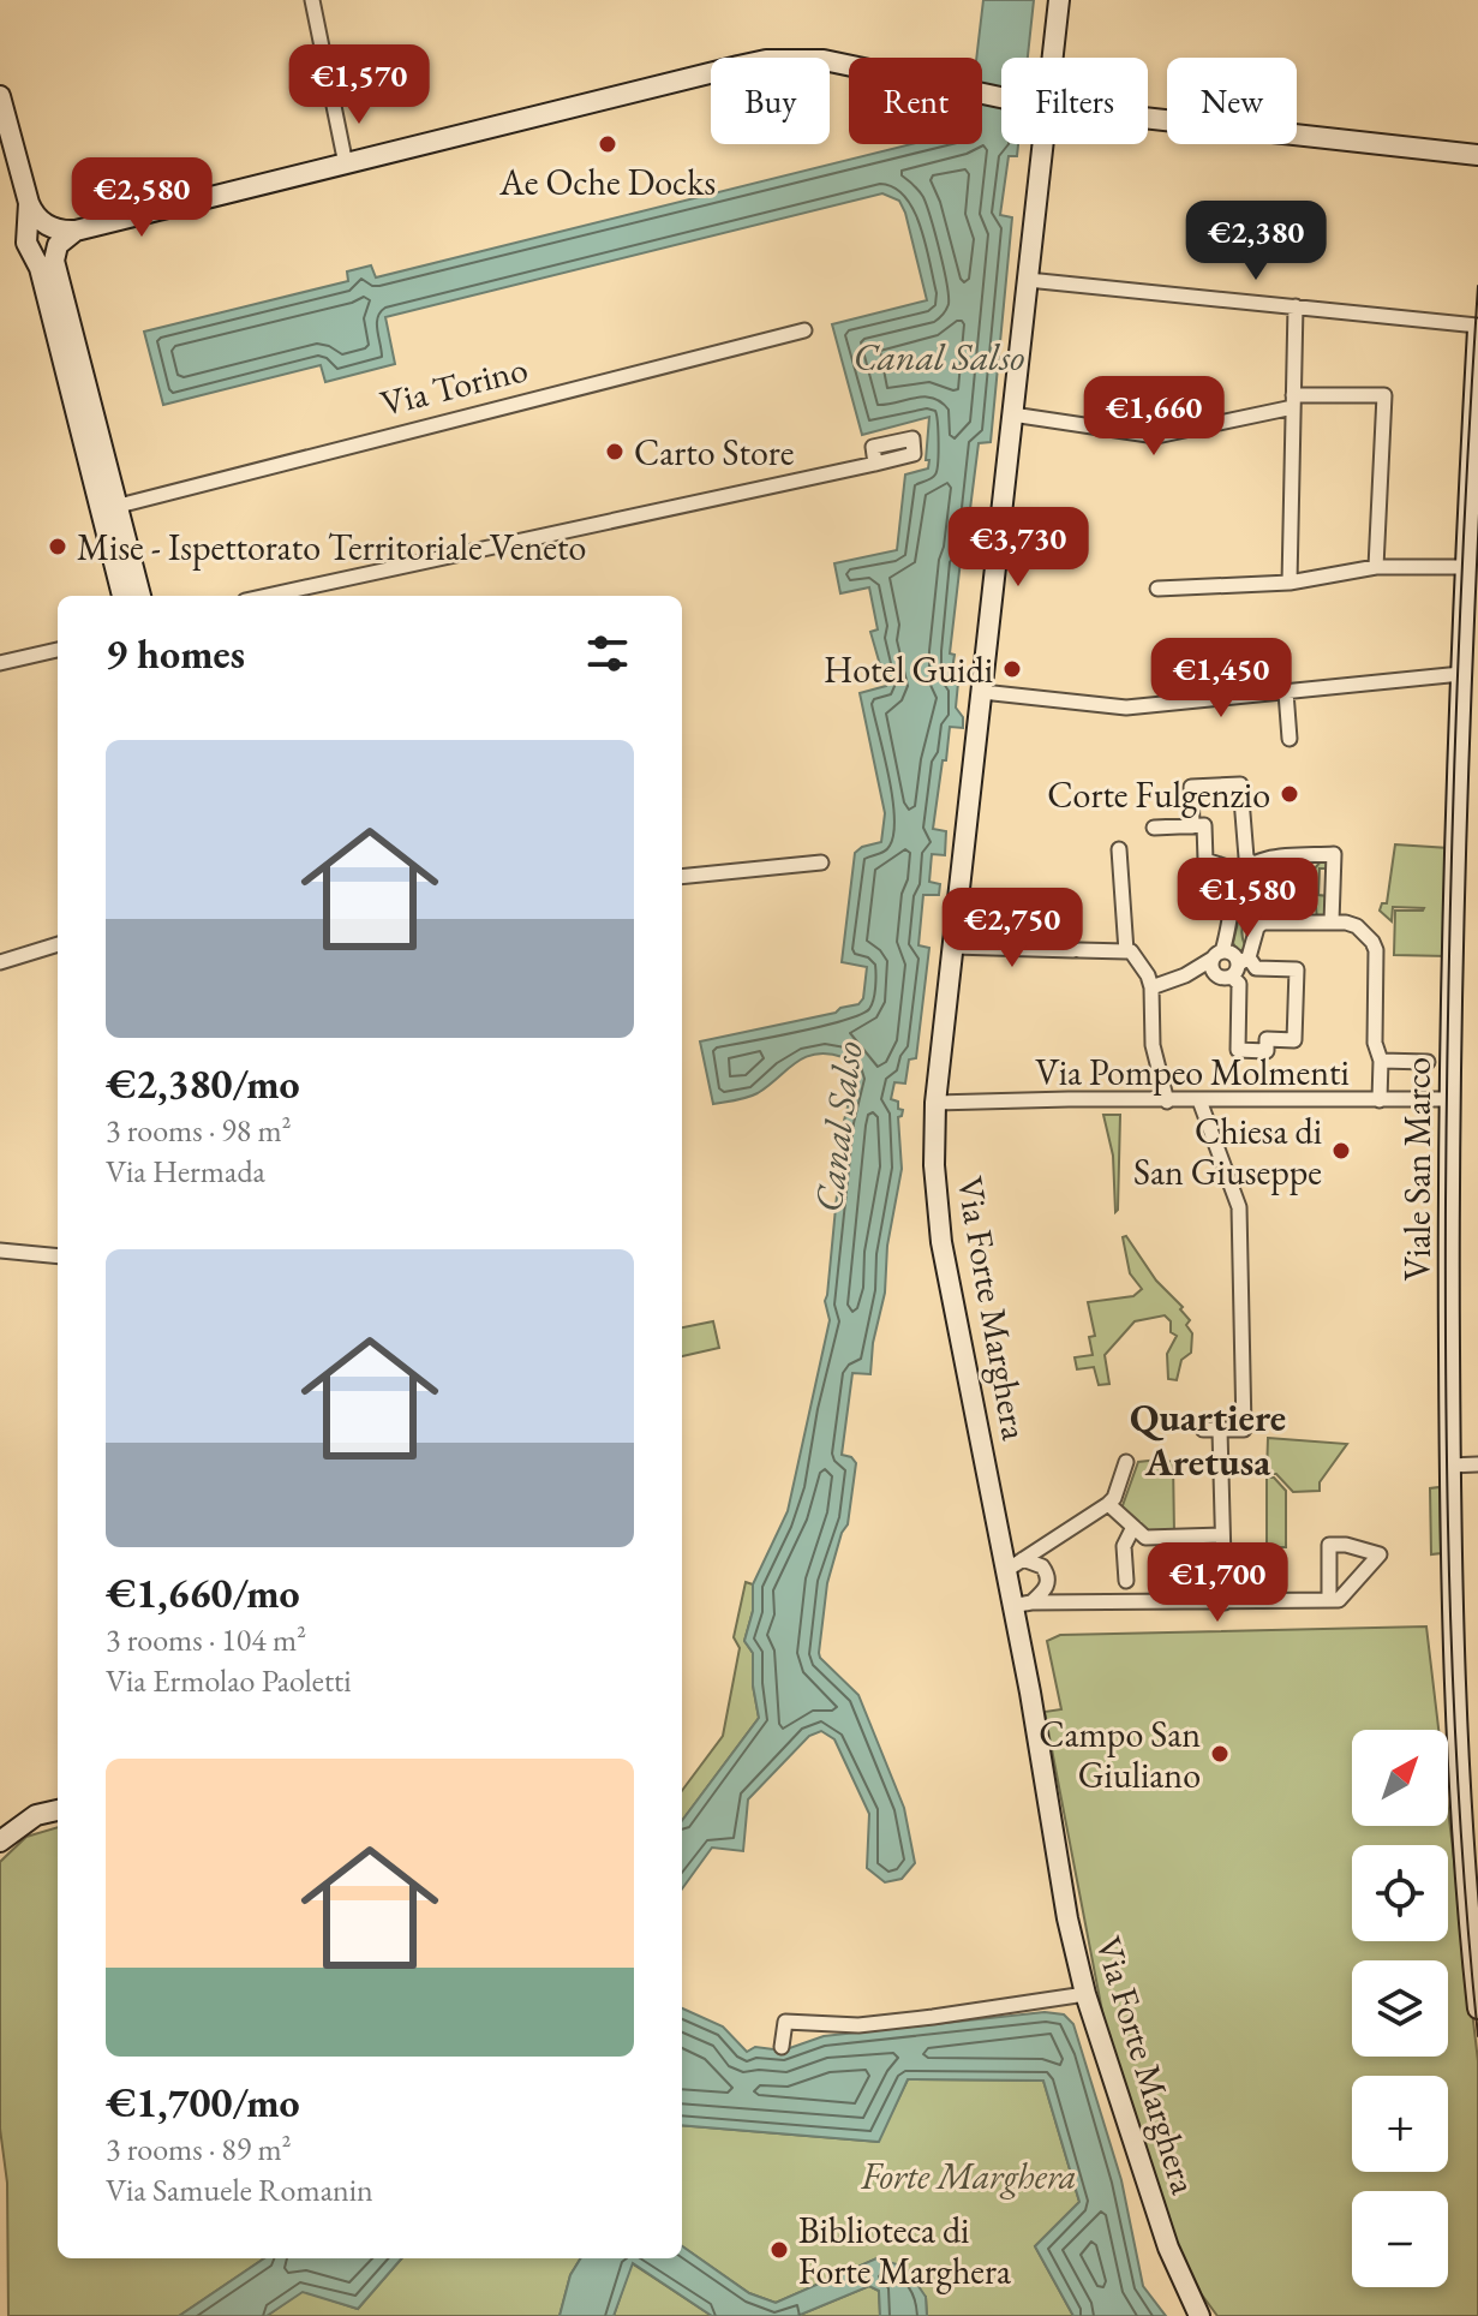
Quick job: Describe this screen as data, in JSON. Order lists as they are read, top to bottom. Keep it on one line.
{"streets":{"street":["Via Torino","Via Pompeo Molmenti","Viale San Marco","Via Forte Marghera"]},"crossings":[["Via Pompeo Molmenti","Viale San Marco"],["Via Pompeo Molmenti","Via Forte Marghera"]],"districts":["Quartiere Aretusa"],"water":["Canal Salso"],"parks":["Forte Marghera"],"places":["Ae Oche Docks","Carto Store","Mise - Ispettorato Territoriale Veneto","Hotel Guidi","Corte Fulgenzio","Chiesa di San Giuseppe","Campo San Giuliano","Biblioteca di Forte Marghera"],"north":"top right","page":{"price":["€1,570","€2,580","€2,380","€1,660","€3,730","€1,450","€1,580","€2,750","€1,700"],"chip":["Buy","Rent","Filters","New"],"heading":"9 homes","list":[{"name":"€2,380/mo","note":"3 rooms · 98 m² · Via Hermada"},{"name":"€1,660/mo","note":"3 rooms · 104 m² · Via Ermolao Paoletti"},{"name":"€1,700/mo","note":"3 rooms · 89 m² · Via Samuele Romanin"}],"map_buttons":["+","−"]}}
